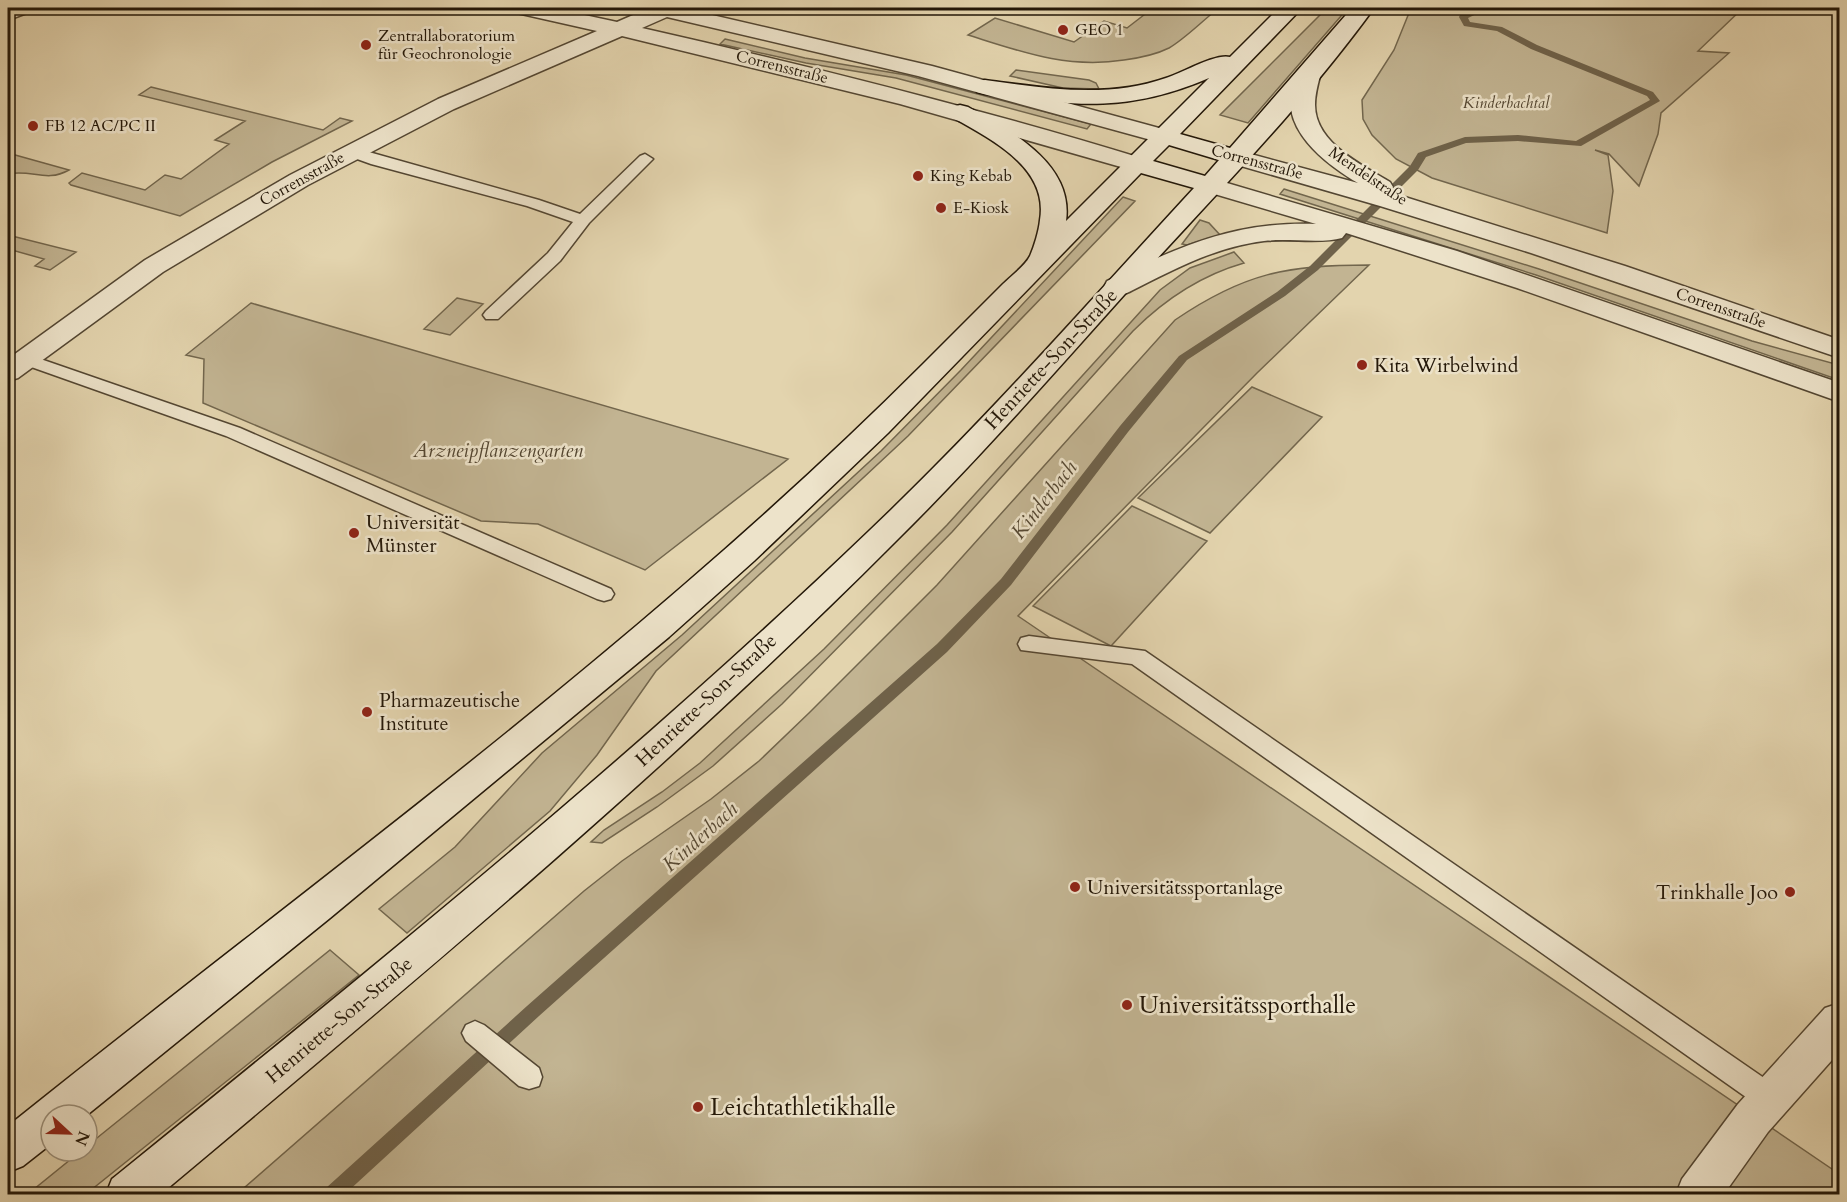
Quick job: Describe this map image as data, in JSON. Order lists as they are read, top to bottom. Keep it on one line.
{"streets":{"main road":["Corrensstraße","Mendelstraße","Henriette-Son-Straße"]},"crossings":[["Corrensstraße","Mendelstraße"],["Corrensstraße","Henriette-Son-Straße"],["Mendelstraße","Henriette-Son-Straße"]],"water":["Kinderbach"],"parks":["Kinderbachtal","Arzneipflanzengarten"],"places":["GEO 1","Zentrallaboratorium für Geochronologie","FB 12 AC/PC II","King Kebab","E-Kiosk","Kita Wirbelwind","Universität Münster","Pharmazeutische Institute","Universitätssportanlage","Trinkhalle Joo","Universitätssporthalle","Leichtathletikhalle"],"north":"right"}
